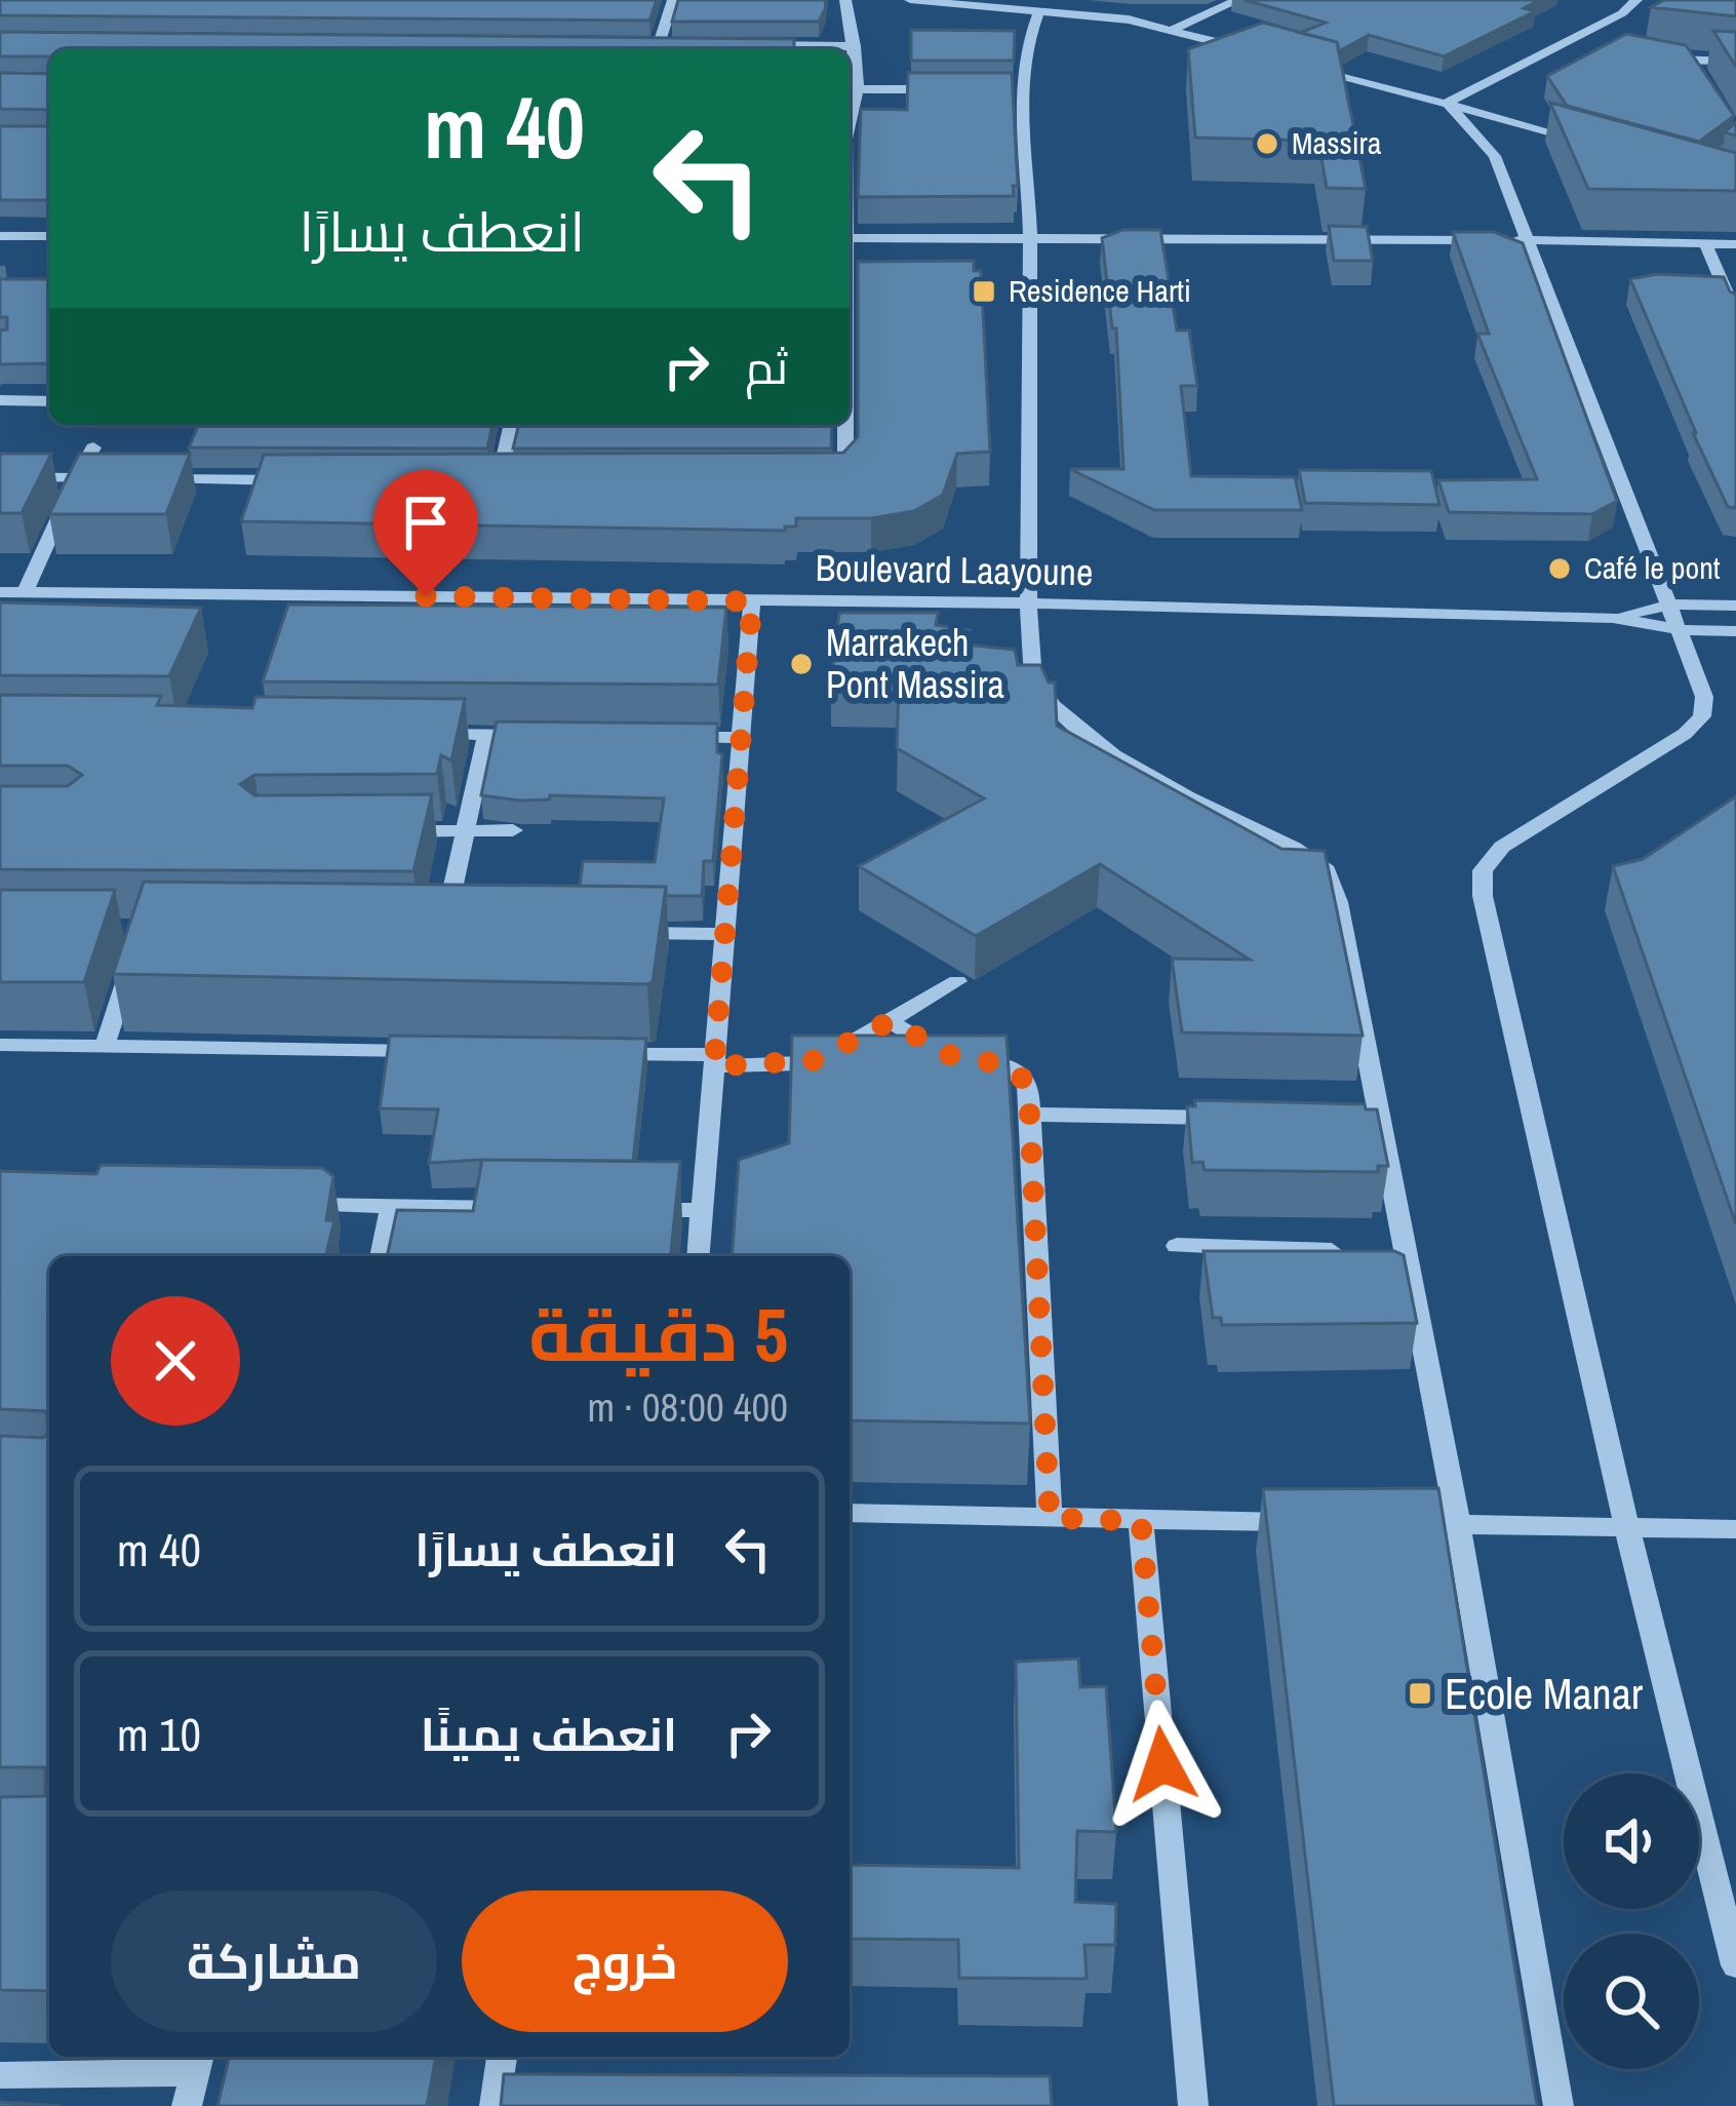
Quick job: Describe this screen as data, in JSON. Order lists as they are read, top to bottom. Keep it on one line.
{"streets":{"street":["Boulevard Laayoune"]},"places":{"other":["Massira","Café le pont","Marrakech Pont Massira"],"transit":["Residence Harti","Ecole Manar"]},"page":{"turn":["40 m","انعطف يسارًا"],"then":"ثم","heading":["5 دقيقة","400 m · 08:00"],"list":[{"name":"انعطف يسارًا","value":"40 m"},{"name":"انعطف يمينًا","value":"10 m"}],"buttons":["خروج","مشاركة"]}}
